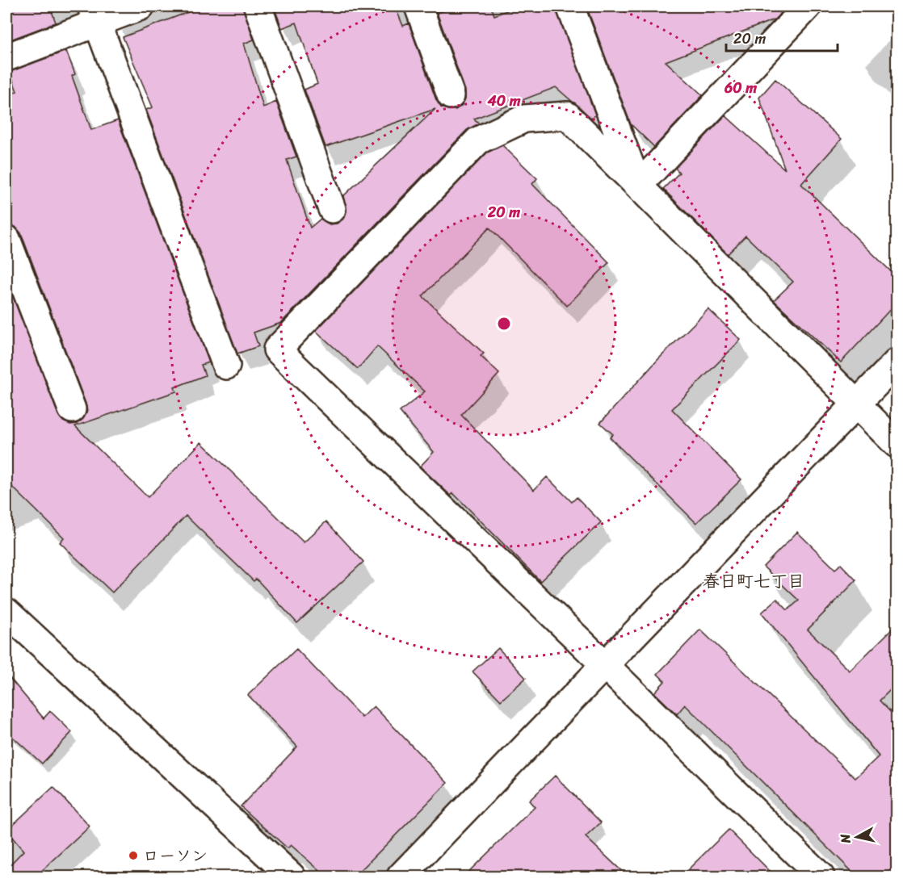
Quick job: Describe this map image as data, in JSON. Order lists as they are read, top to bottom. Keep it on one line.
{"districts":["春日町七丁目"],"places":["ローソン"],"scale_bar":"20 m","north":"left","rings":["60 m","40 m","20 m"]}
